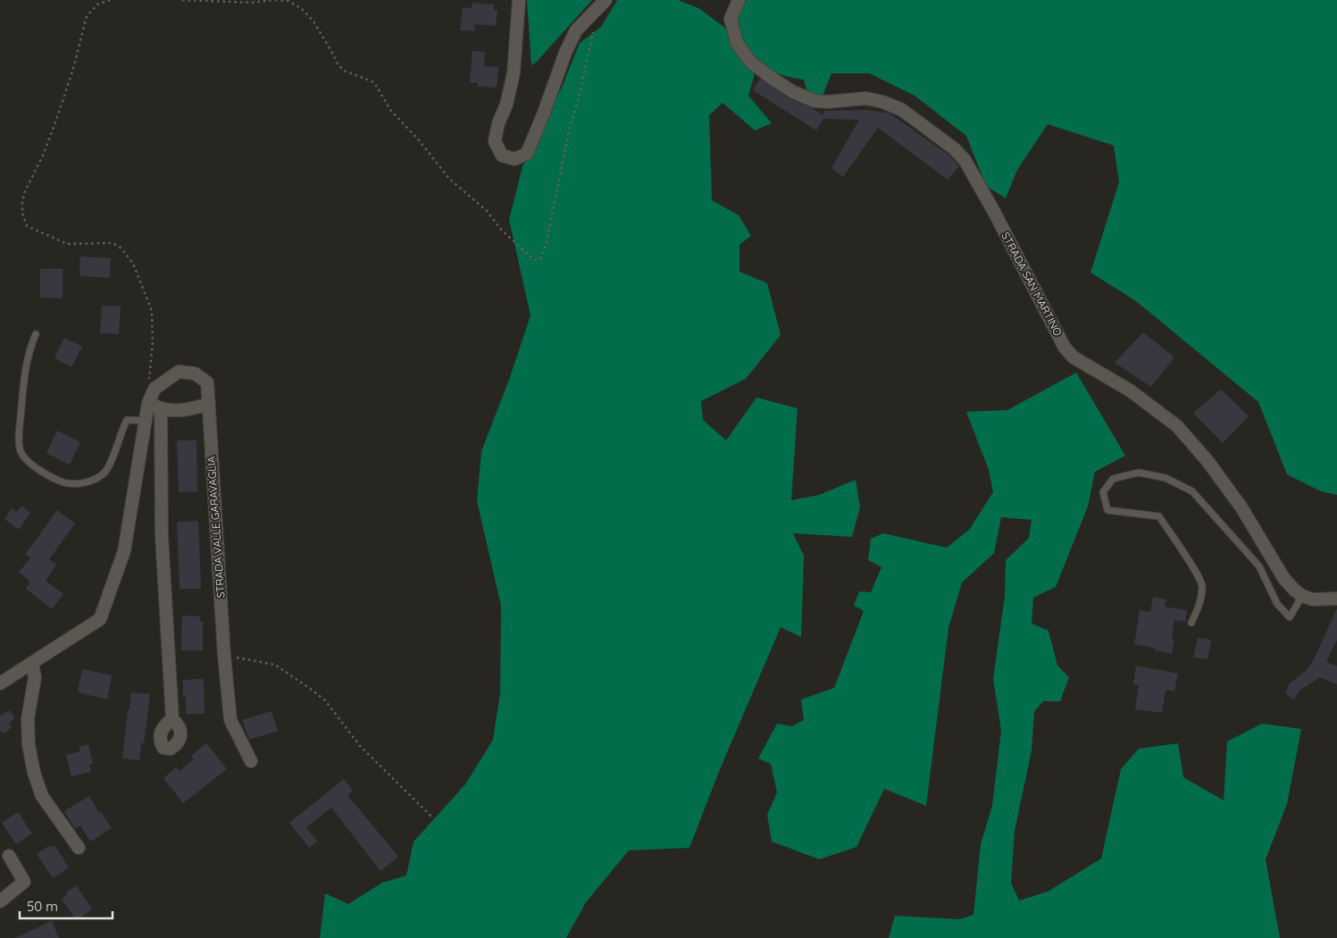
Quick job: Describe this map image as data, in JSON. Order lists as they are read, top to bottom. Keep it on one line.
{"streets":{"street":["STRADA SAN MARTINO","STRADA VALLE GARAVAGLIA"]},"scale_bar":"50 m"}
